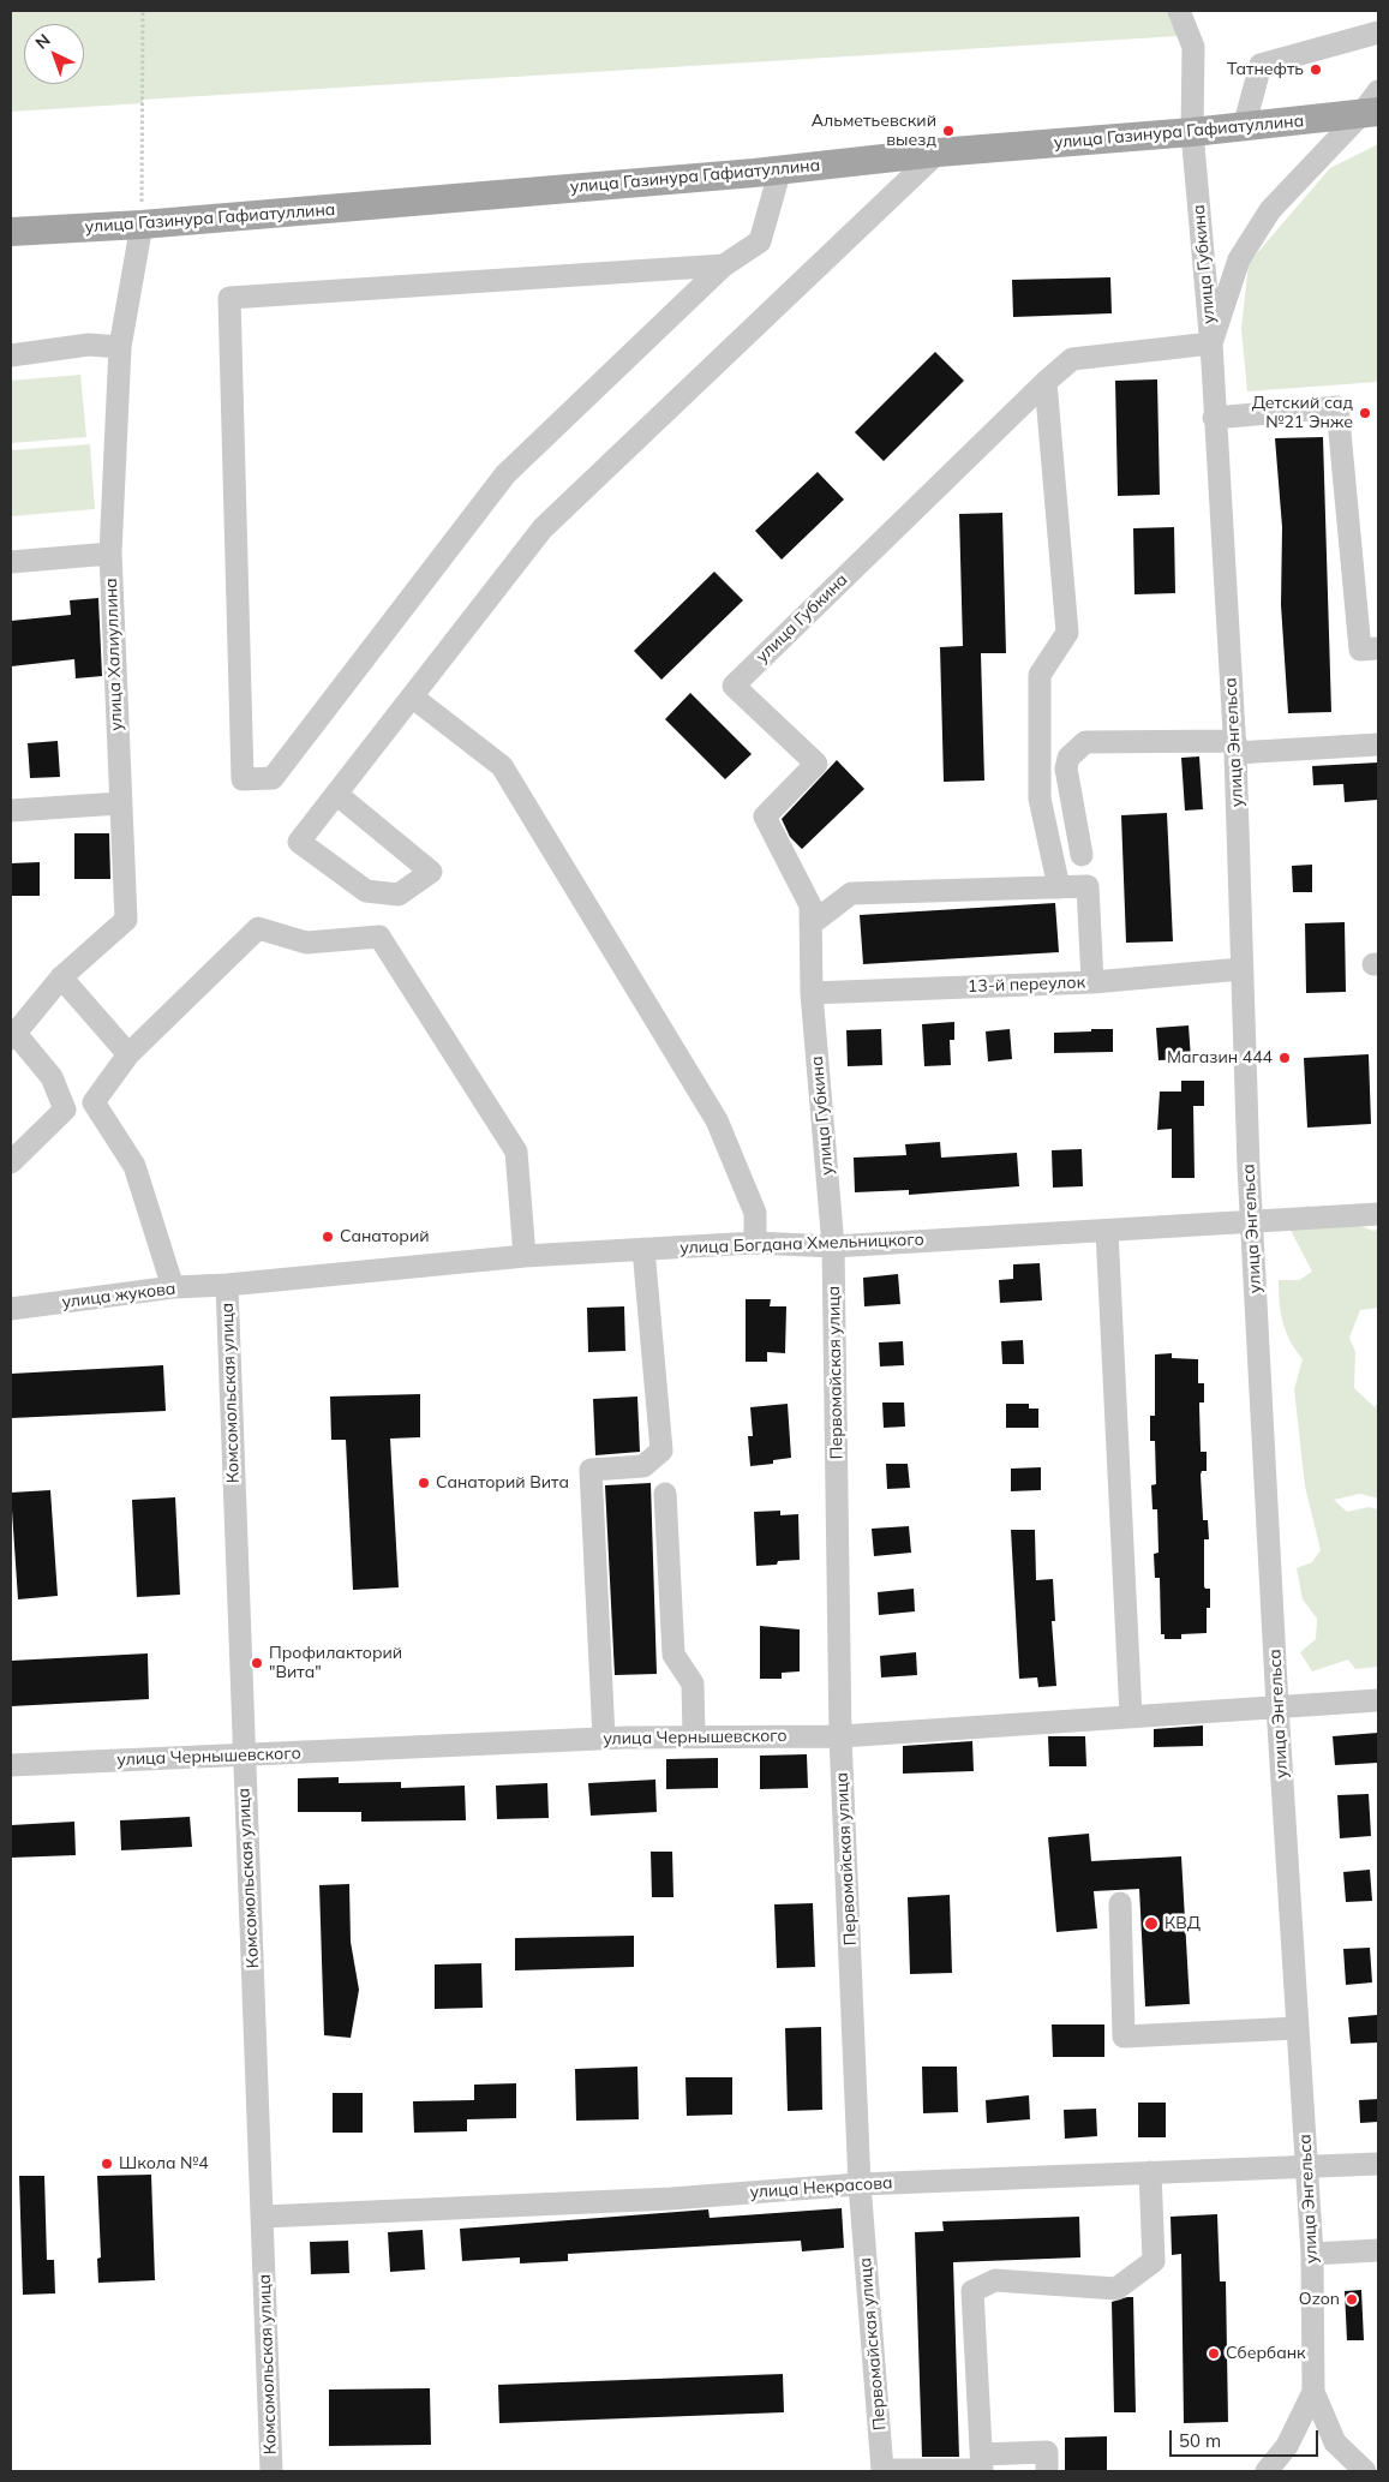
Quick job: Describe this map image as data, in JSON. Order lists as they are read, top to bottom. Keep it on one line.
{"streets":{"main road":["улица Газинура Гафиатуллина"],"street":["улица Губкина","улица Халиуллина","улица Энгельса","13-й переулок","улица Богдана Хмельницкого","улица жукова","Первомайская улица","Комсомольская улица","улица Чернышевского","улица Некрасова"]},"crossings":[["улица Газинура Гафиатуллина","улица Губкина"],["улица Газинура Гафиатуллина","улица Халиуллина"],["улица Газинура Гафиатуллина","улица Энгельса"],["улица Губкина","улица Энгельса"],["улица Губкина","13-й переулок"],["улица Губкина","улица Богдана Хмельницкого"],["улица Губкина","Первомайская улица"],["улица Энгельса","13-й переулок"],["улица Энгельса","улица Богдана Хмельницкого"],["улица Энгельса","улица Чернышевского"],["улица Энгельса","улица Некрасова"],["улица Богдана Хмельницкого","улица жукова"],["улица Богдана Хмельницкого","Первомайская улица"],["улица Богдана Хмельницкого","Комсомольская улица"],["улица жукова","Комсомольская улица"],["Первомайская улица","улица Чернышевского"],["Первомайская улица","улица Некрасова"],["Комсомольская улица","улица Чернышевского"],["Комсомольская улица","улица Некрасова"]],"places":["Татнефть","Альметьевский выезд","Детский сад №21 Энже","Магазин 444","Санаторий","Санаторий Вита","Профилакторий \"Вита\"","КВД","Школа №4","Ozon","Сбербанк"],"scale_bar":"50 m","north":"top left"}
